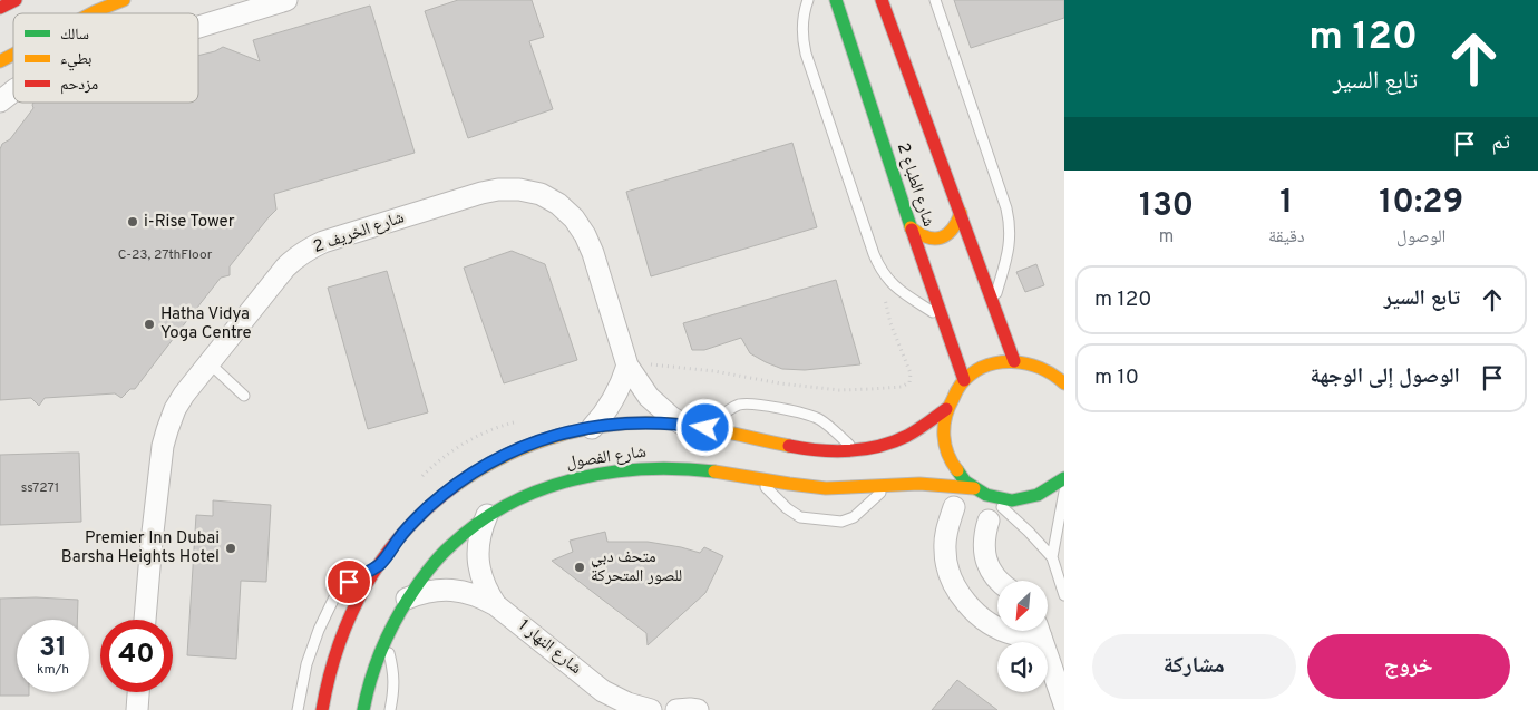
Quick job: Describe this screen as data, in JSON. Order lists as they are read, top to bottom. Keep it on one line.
{"streets":{"street":["شارع الطباع 2","شارع الخريف 2","شارع الفصول","شارع النهار 1"]},"crossings":[["شارع الخريف 2","شارع الفصول"],["شارع الفصول","شارع النهار 1"]],"places":["i-Rise Tower","Hatha Vidya Yoga Centre","Premier Inn Dubai Barsha Heights Hotel","متحف دبي للصور المتحركة"],"house_numbers":["C-23, 27thFloor","ss7271"],"legend":["سالك","بطيء","مزدحم"],"north":"bottom left","page":{"turn":["120 m","تابع السير"],"then":"ثم","eta":["10:29","الوصول","1","دقيقة","130","m"],"list":[{"name":"تابع السير","value":"120 m"},{"name":"الوصول إلى الوجهة","value":"10 m"}],"speed":"31 km/h","limit":"40","buttons":["خروج","مشاركة"]}}
